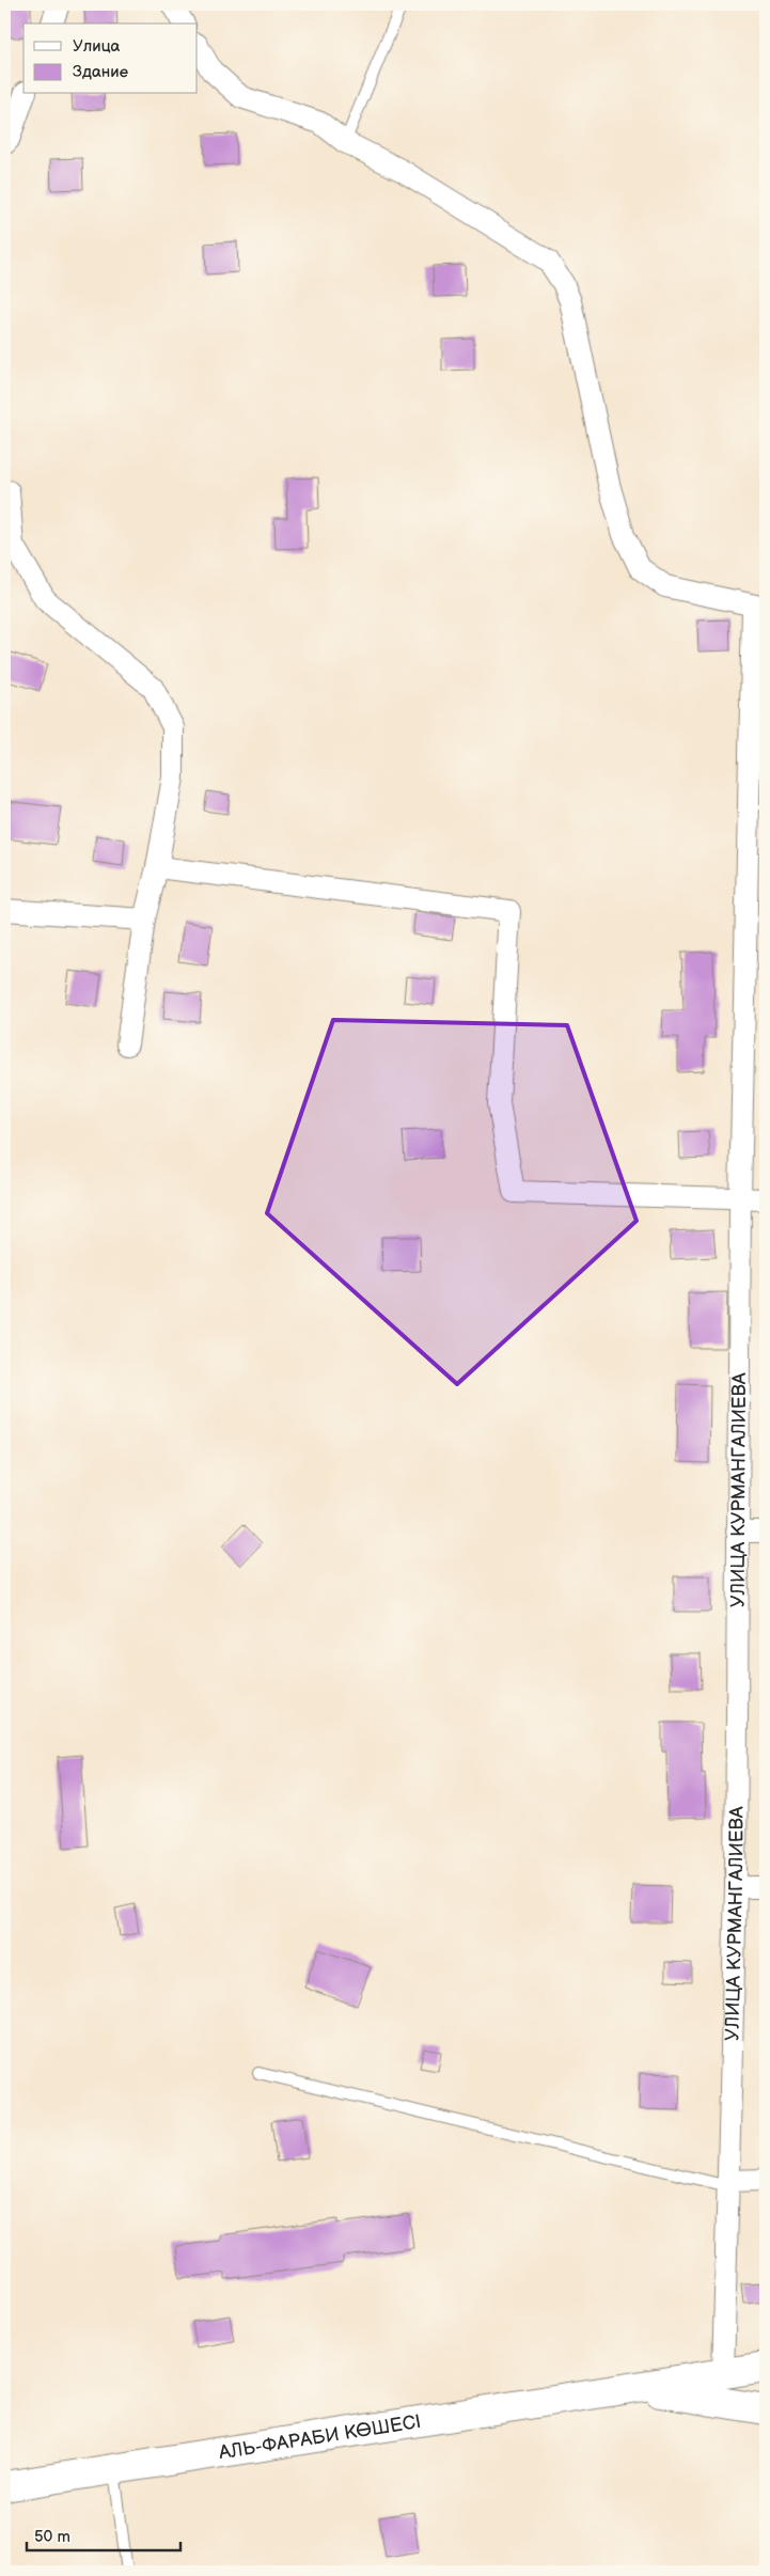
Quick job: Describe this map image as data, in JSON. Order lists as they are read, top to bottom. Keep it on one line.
{"streets":{"main road":["АЛЬ-ФАРАБИ КӨШЕСІ"],"street":["УЛИЦА КУРМАНГАЛИЕВА"]},"crossings":[["УЛИЦА КУРМАНГАЛИЕВА","АЛЬ-ФАРАБИ КӨШЕСІ"]],"legend":["Улица","Здание"],"scale_bar":"50 m"}
